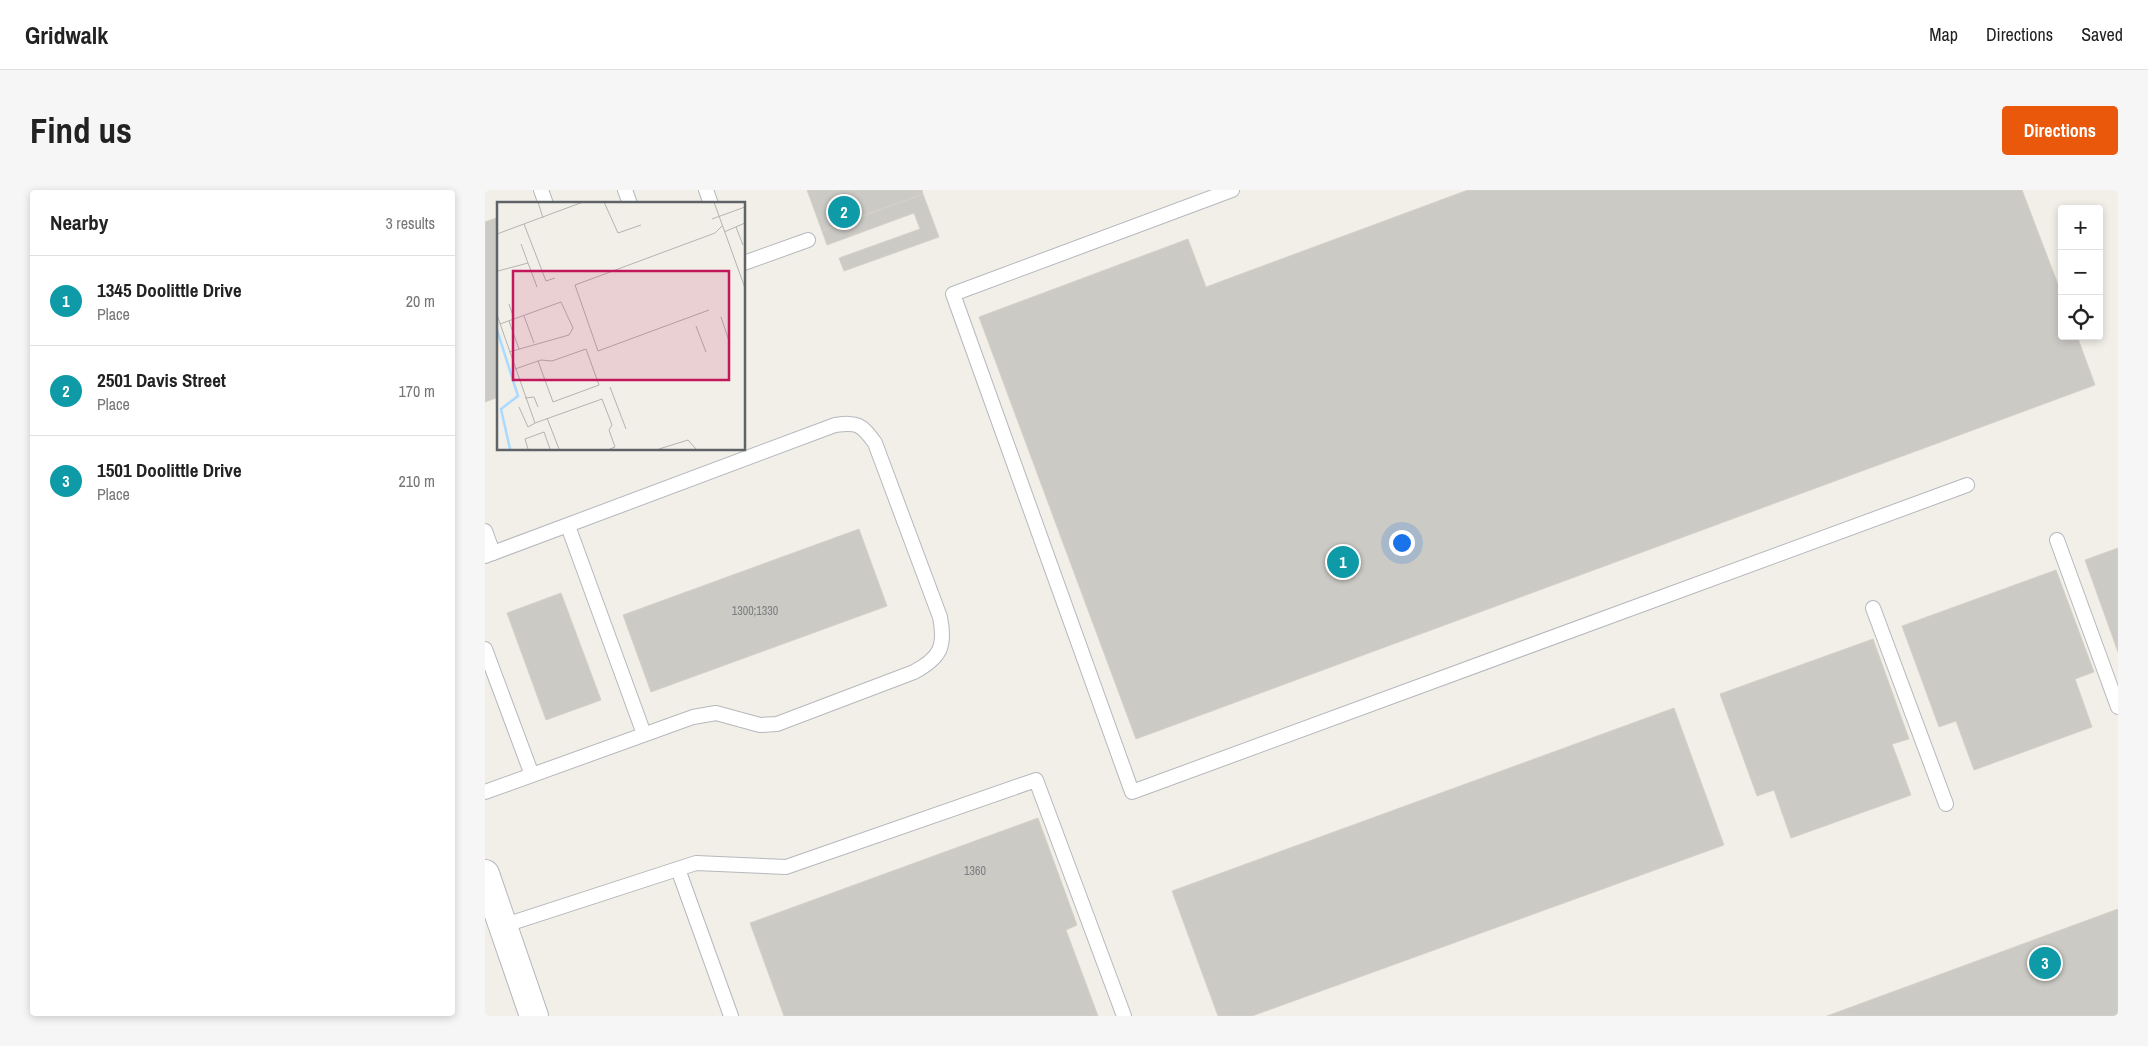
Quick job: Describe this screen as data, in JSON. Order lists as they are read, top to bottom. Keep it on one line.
{"house_numbers":["1300;1330","1360"],"page":{"header":"Gridwalk","nav":["Map","Directions","Saved"],"buttons":"Directions","title":"Find us","heading":["Nearby","3 results"],"pins":["2","1","3"],"map_buttons":["+","−"],"list":[{"mark":"1","name":"1345 Doolittle Drive","note":"Place","value":"20 m"},{"mark":"2","name":"2501 Davis Street","note":"Place","value":"170 m"},{"mark":"3","name":"1501 Doolittle Drive","note":"Place","value":"210 m"}]}}
